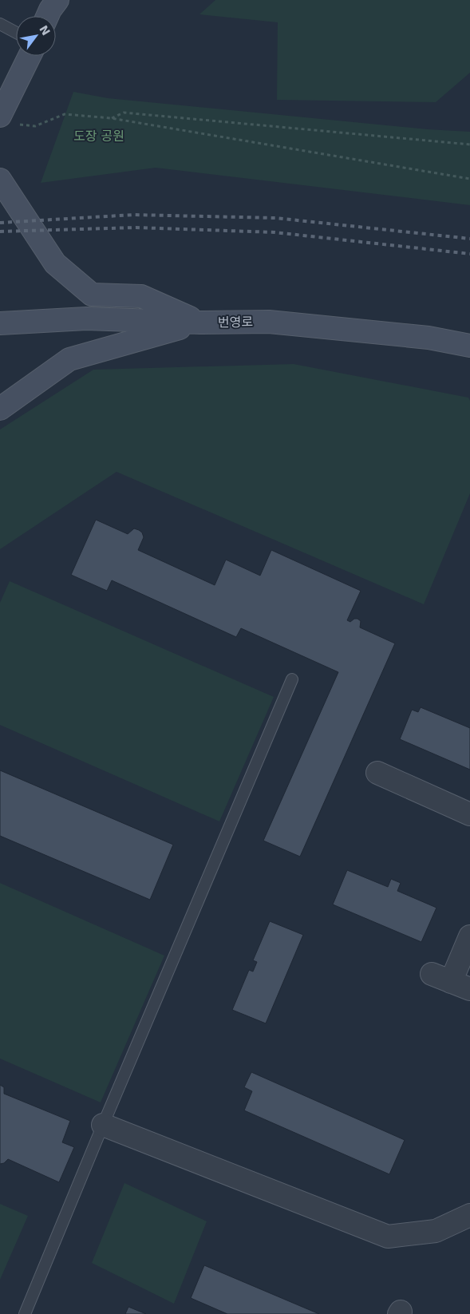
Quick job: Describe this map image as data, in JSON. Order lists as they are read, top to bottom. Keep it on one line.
{"streets":{"street":["번영로"]},"parks":["도장 공원"],"north":"top right"}
